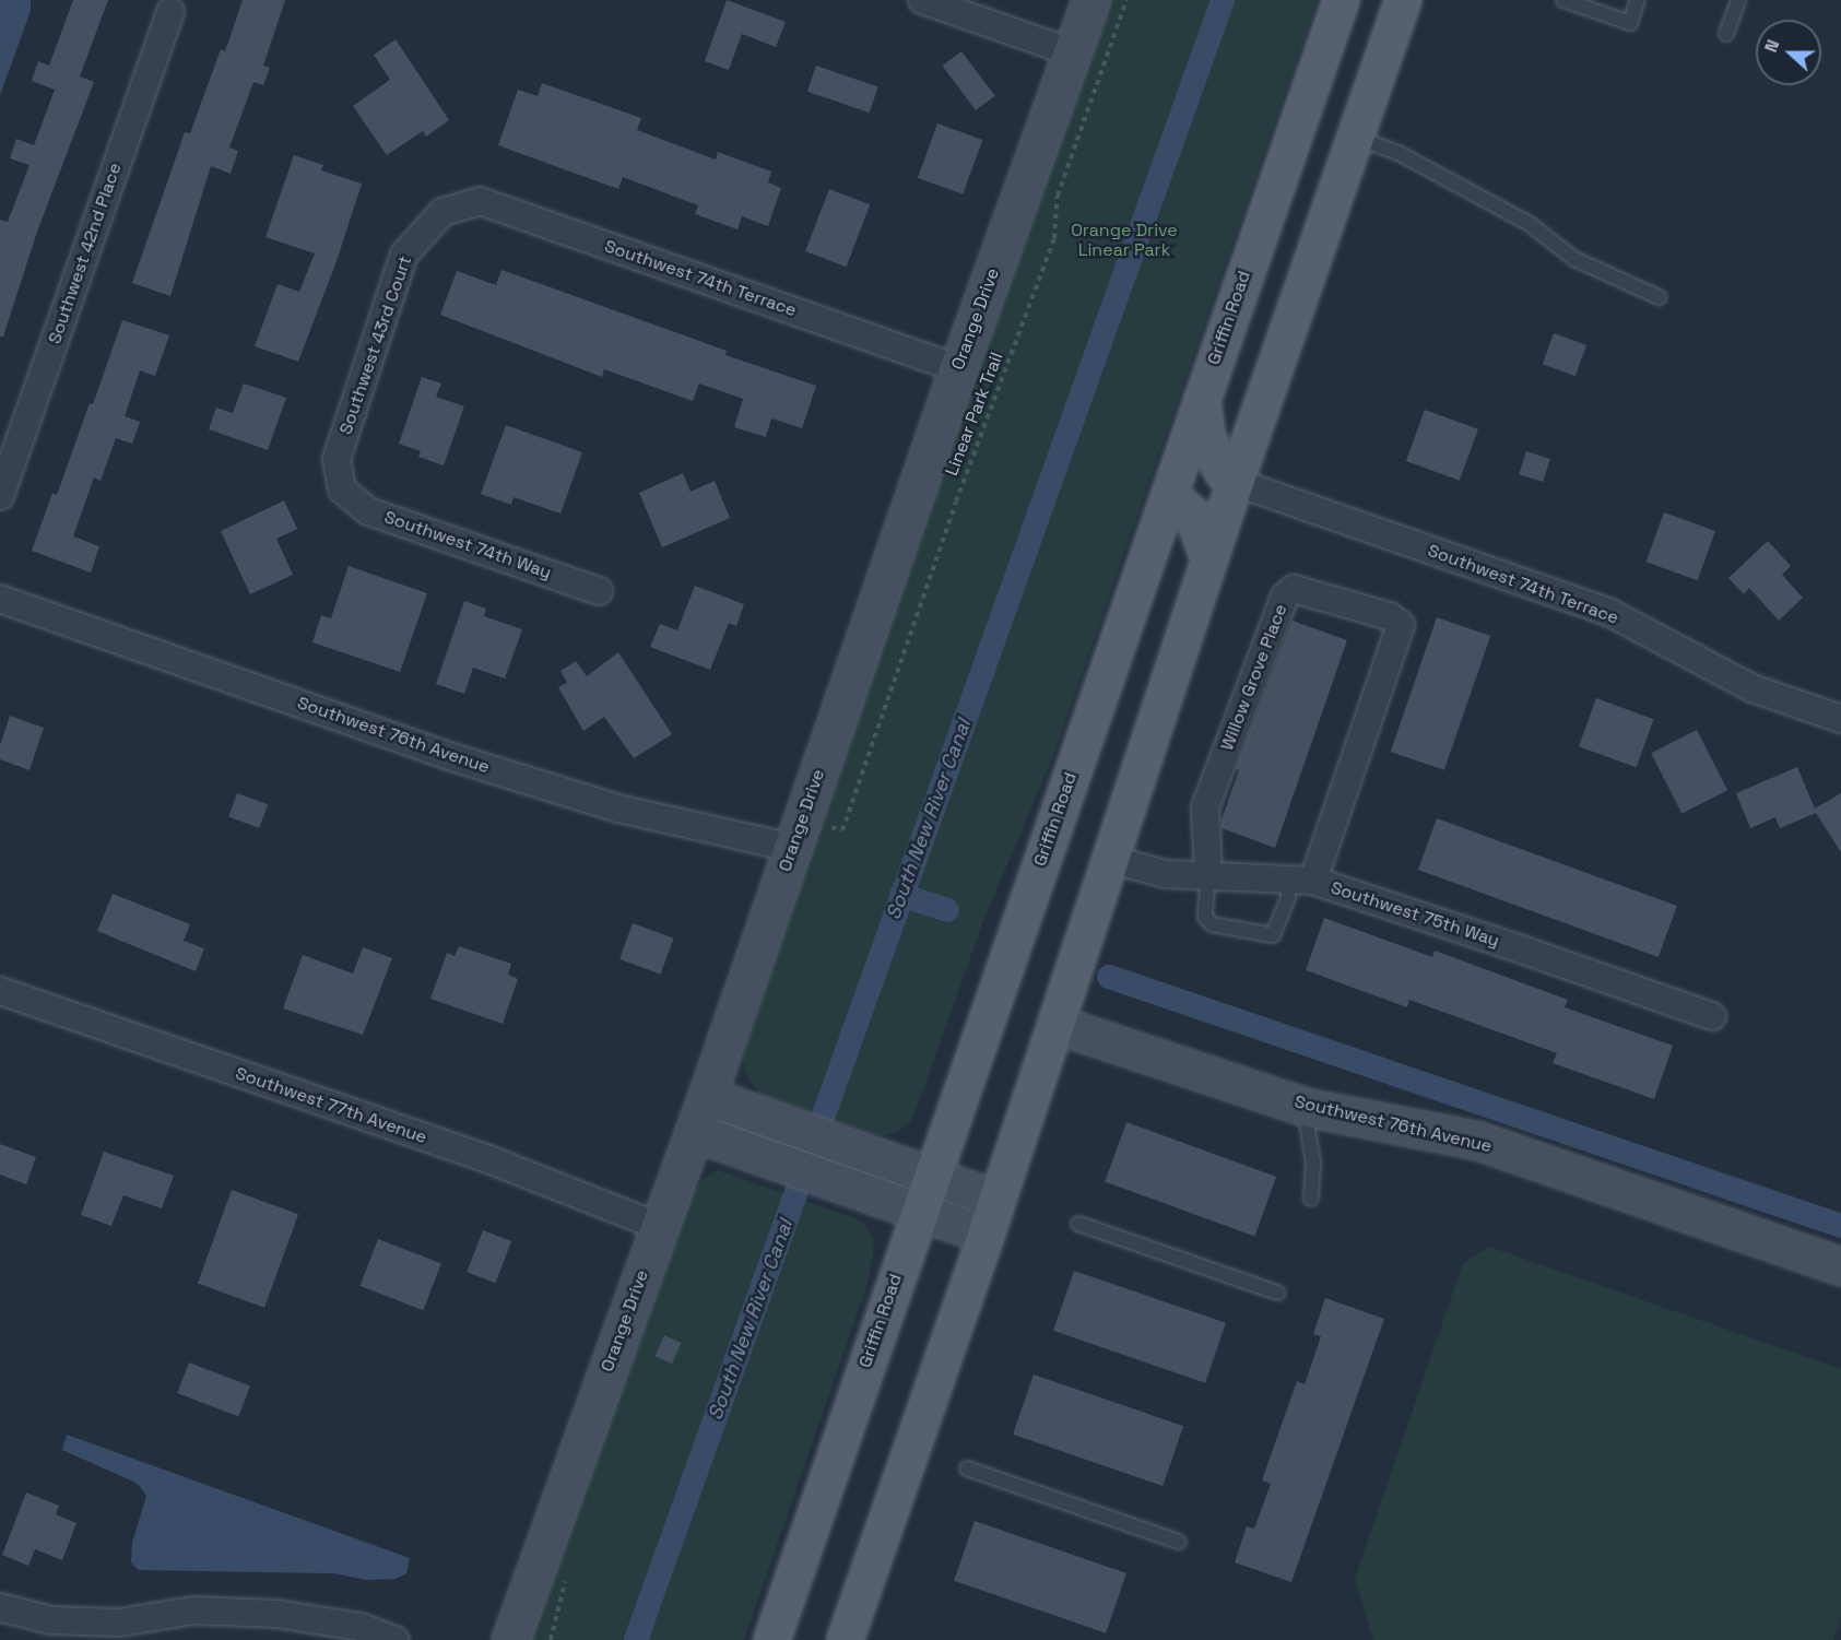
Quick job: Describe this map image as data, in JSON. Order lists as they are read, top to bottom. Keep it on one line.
{"streets":{"main road":["Griffin Road"],"street":["Southwest 42nd Place","Southwest 74th Terrace","Orange Drive","Southwest 43rd Court","Southwest 74th Way","Willow Grove Place","Southwest 76th Avenue","Southwest 75th Way","Southwest 77th Avenue"],"path":["Linear Park Trail"]},"crossings":[["Southwest 74th Terrace","Orange Drive"],["Southwest 74th Terrace","Southwest 43rd Court"],["Orange Drive","Southwest 76th Avenue"],["Orange Drive","Southwest 77th Avenue"],["Southwest 43rd Court","Southwest 74th Way"],["Willow Grove Place","Southwest 75th Way"]],"water":["South New River Canal"],"parks":["Orange Drive Linear Park"],"north":"left"}
